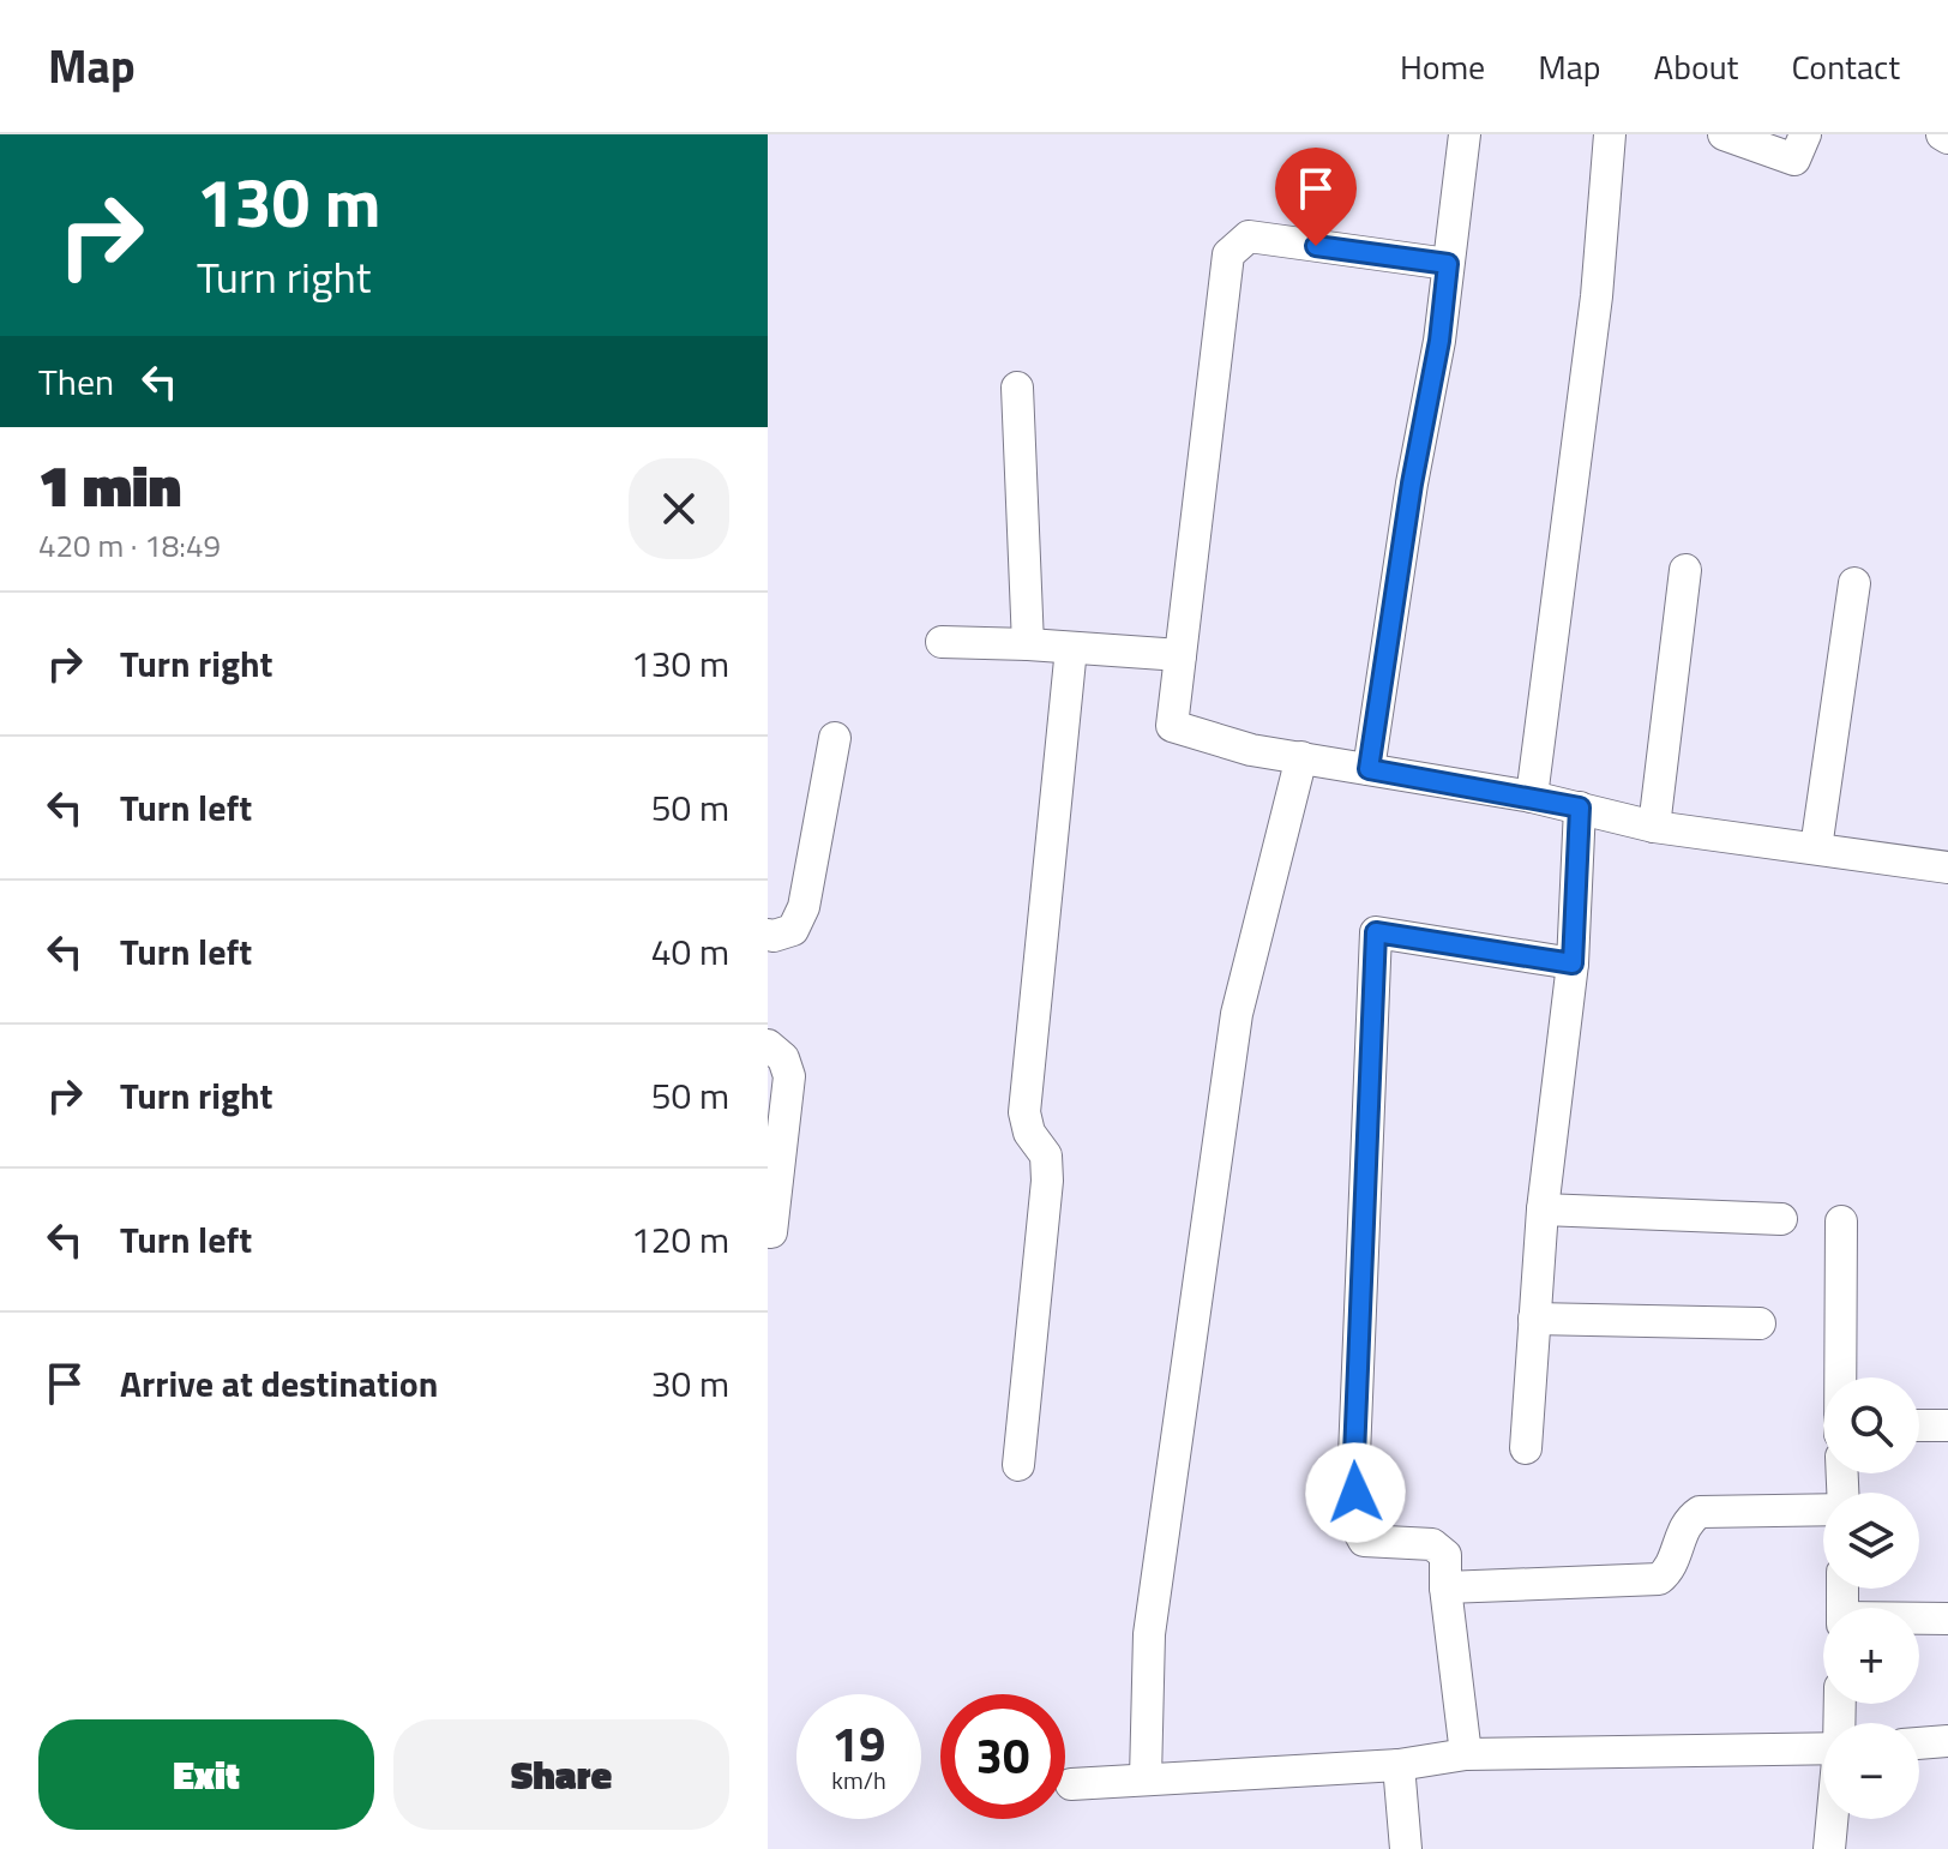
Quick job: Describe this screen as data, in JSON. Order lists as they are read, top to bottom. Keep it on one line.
{"page":{"header":"Map","nav":["Home","Map","About","Contact"],"turn":["130 m","Turn right"],"then":"Then","heading":["1 min","420 m · 18:49"],"list":[{"name":"Turn right","value":"130 m"},{"name":"Turn left","value":"50 m"},{"name":"Turn left","value":"40 m"},{"name":"Turn right","value":"50 m"},{"name":"Turn left","value":"120 m"},{"name":"Arrive at destination","value":"30 m"}],"map_buttons":["+","−"],"speed":"19 km/h","limit":"30","buttons":["Exit","Share"]}}
